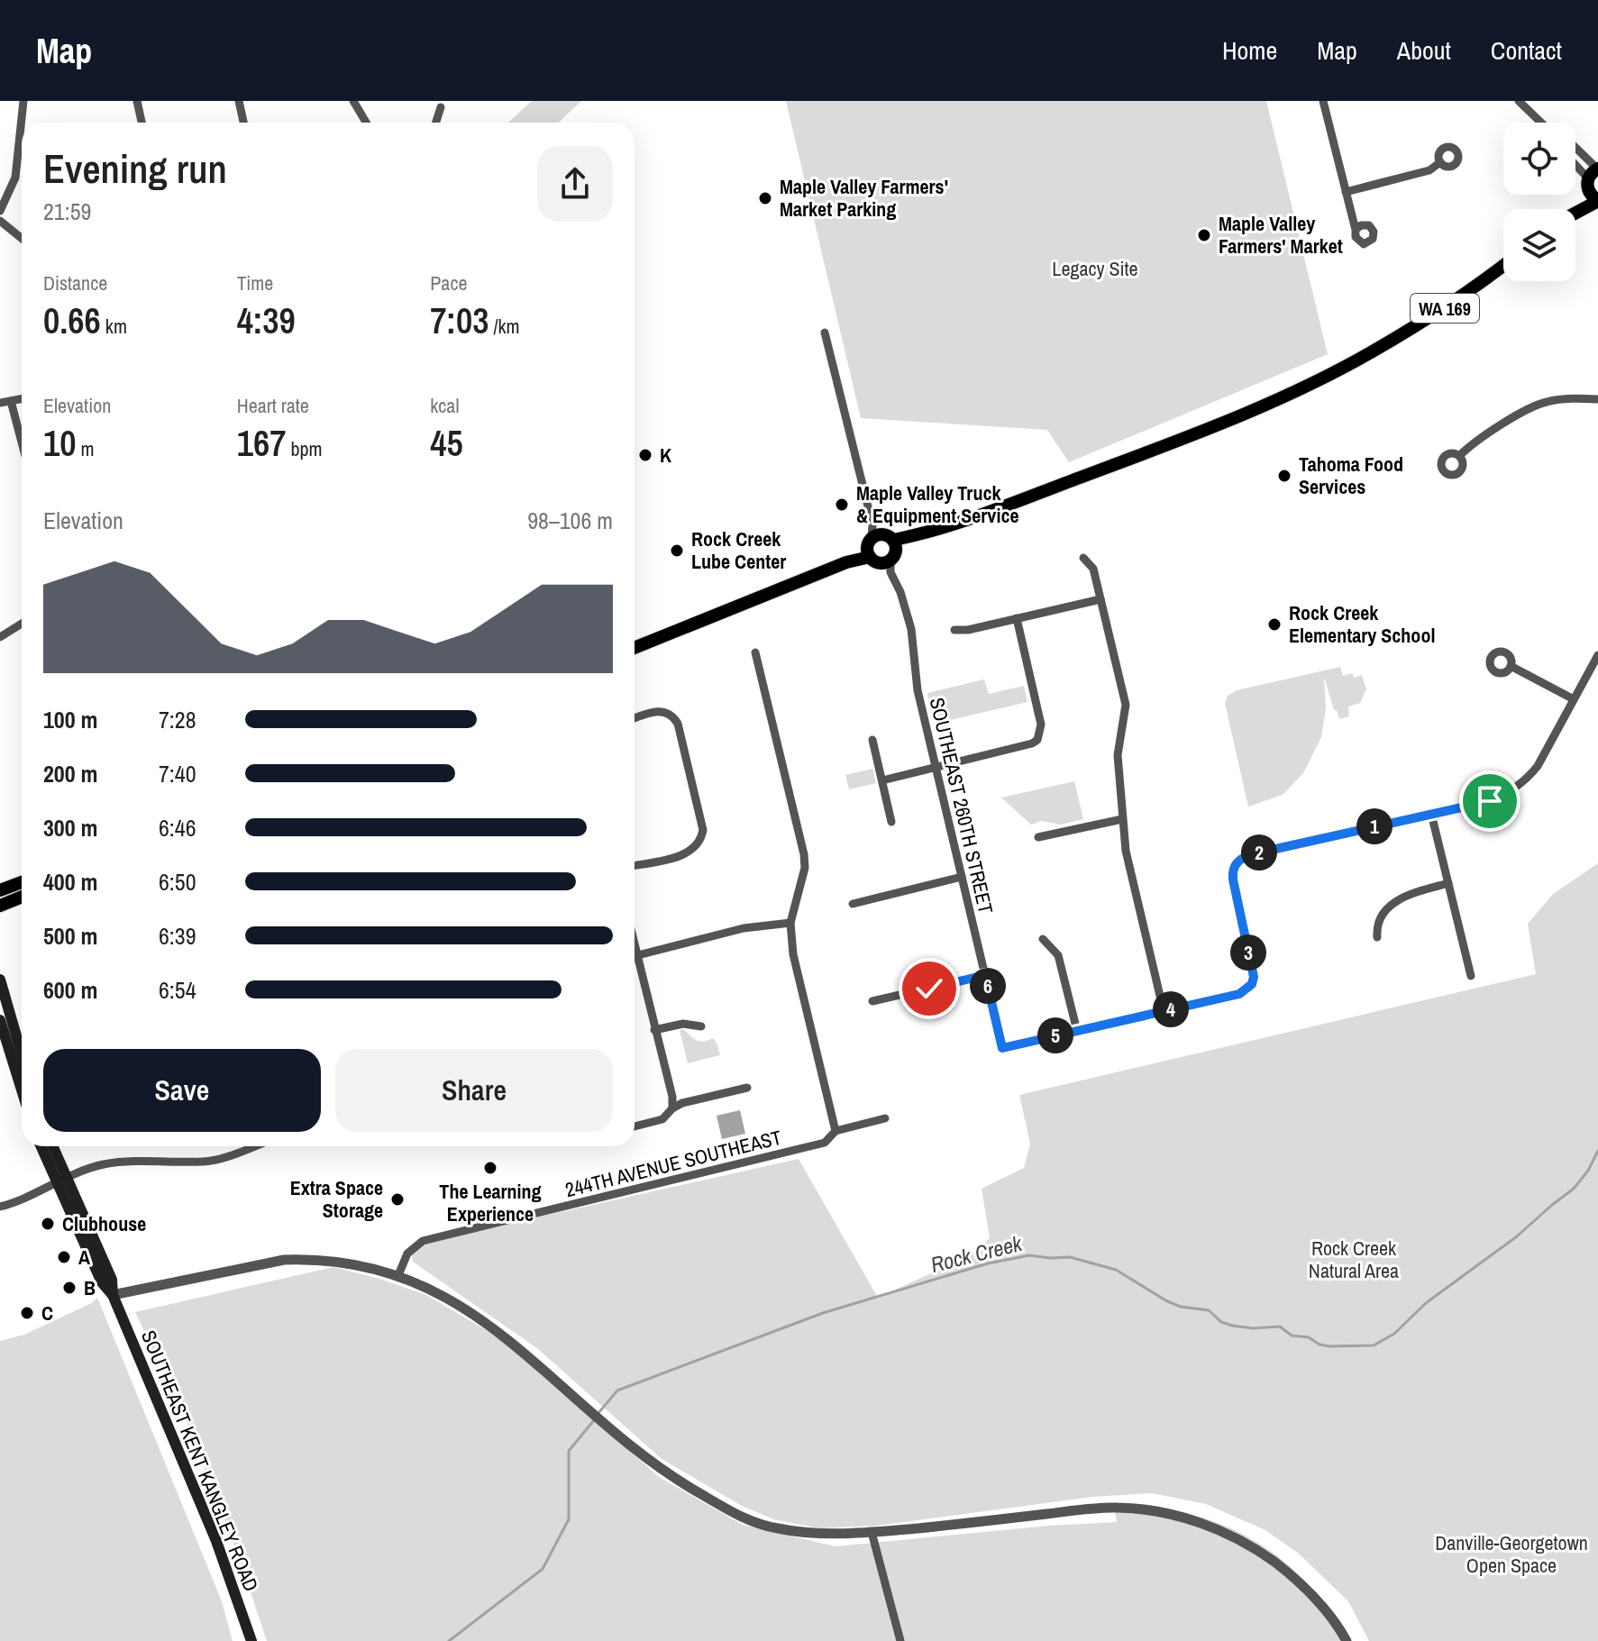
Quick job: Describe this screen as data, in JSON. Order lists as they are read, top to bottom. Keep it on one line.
{"streets":{"main road":["WA 169","SOUTHEAST KENT KANGLEY ROAD"],"street":["SOUTHEAST 260TH STREET","244TH AVENUE SOUTHEAST"]},"crossings":[["WA 169","SOUTHEAST 260TH STREET"]],"water":["Rock Creek"],"parks":["Legacy Site","Rock Creek Natural Area","Danville-Georgetown Open Space"],"places":["Maple Valley Farmers' Market Parking","Maple Valley Farmers' Market","K","Tahoma Food Services","Maple Valley Truck & Equipment Service","Rock Creek Lube Center","Rock Creek Elementary School","The Learning Experience","Extra Space Storage","Clubhouse","A","B","C"],"page":{"header":"Map","nav":["Home","Map","About","Contact"],"heading":["Evening run","21:59"],"stats":[["Distance","0.66 km"],["Time","4:39"],["Pace","7:03 /km"],["Elevation","10 m"],["Heart rate","167 bpm"],["kcal","45"]],"chart":["Elevation","98–106 m"],"list":[{"name":"100 m","note":"7:28"},{"name":"200 m","note":"7:40"},{"name":"300 m","note":"6:46"},{"name":"400 m","note":"6:50"},{"name":"500 m","note":"6:39"},{"name":"600 m","note":"6:54"}],"pins":["1","2","3","6","4","5"],"buttons":["Save","Share"]}}
